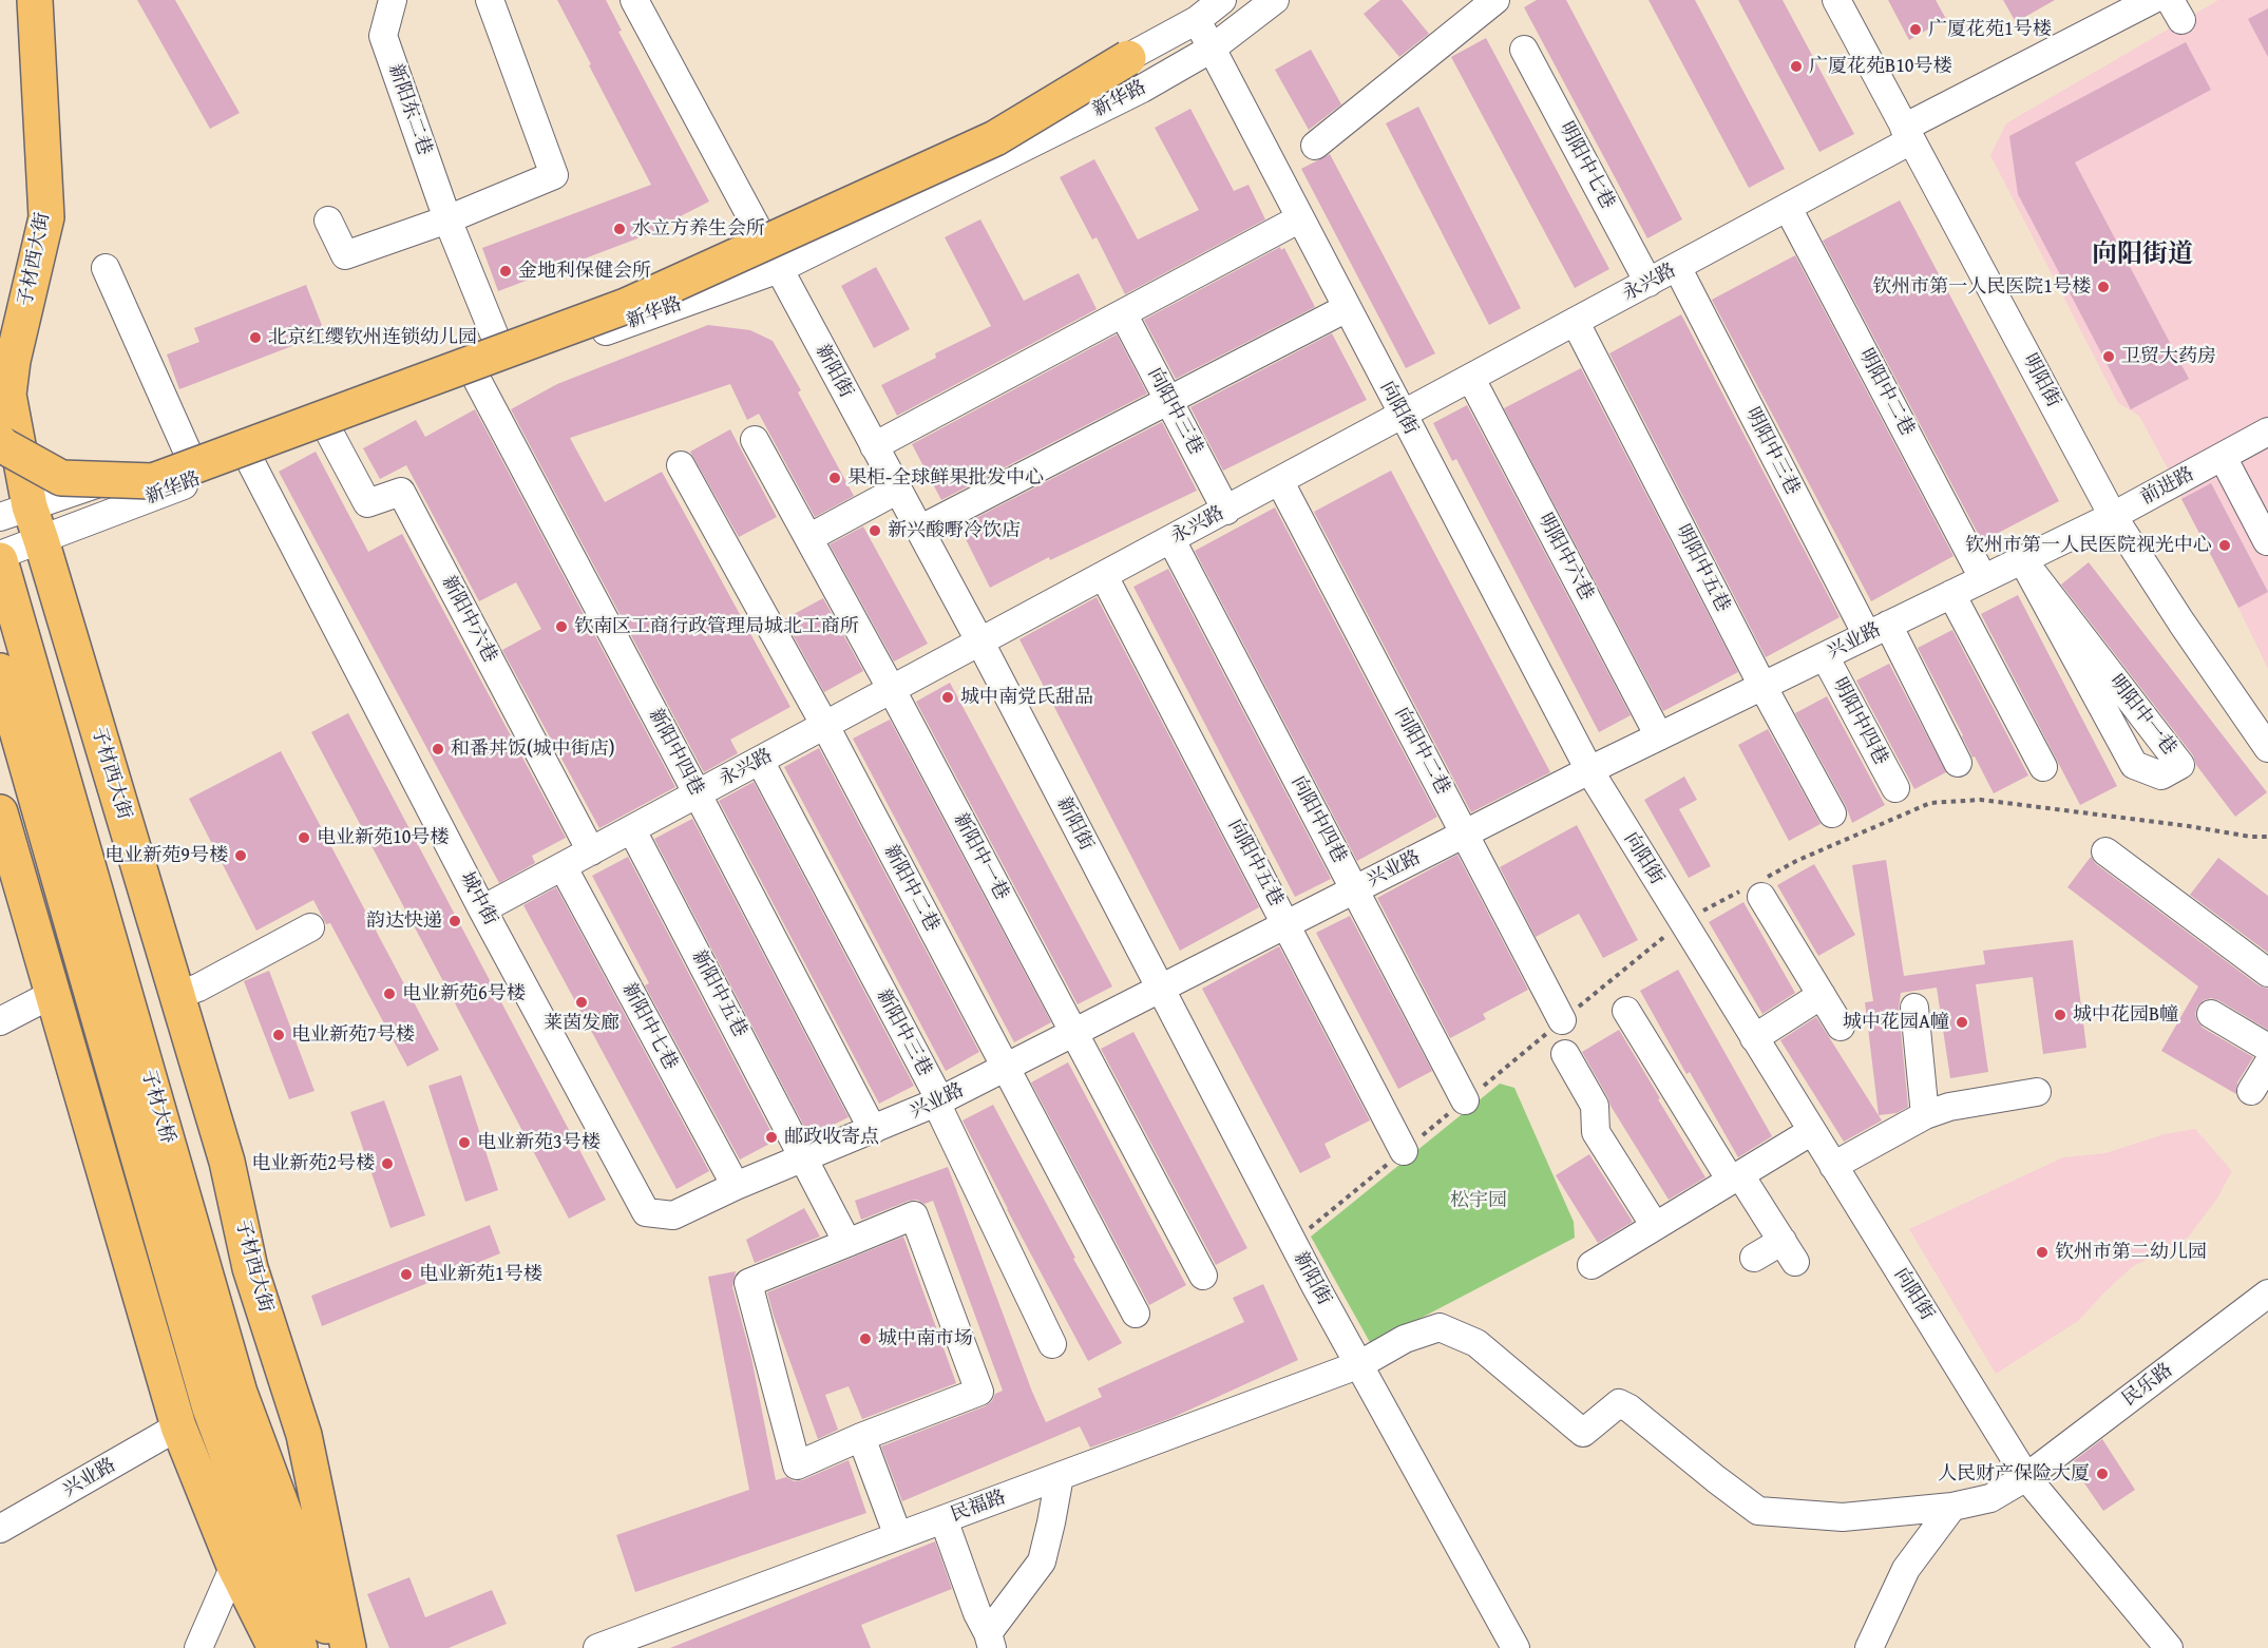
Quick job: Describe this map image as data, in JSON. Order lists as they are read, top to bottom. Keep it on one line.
{"streets":{"main road":["子材西大街","子材大桥"],"street":["新华路","新阳东二巷","明阳中七巷","永兴路","新阳街","明阳街","明阳中二巷","向阳街","向阳中三巷","明阳中三巷","前进路","明阳中六巷","明阳中五巷","新阳中六巷","兴业路","明阳中一巷","明阳中四巷","向阳中二巷","新阳中四巷","向阳中四巷","新阳中一巷","向阳中五巷","新阳中二巷","城中街","新阳中五巷","新阳中七巷","新阳中三巷","民乐路","民福路"]},"crossings":[["新华路","新阳东二巷"],["新华路","子材西大街"],["新华路","新阳街"],["新华路","向阳街"],["新华路","新阳中六巷"],["新华路","新阳中四巷"],["新华路","城中街"],["明阳中七巷","永兴路"],["永兴路","新阳街"],["永兴路","明阳街"],["永兴路","明阳中二巷"],["永兴路","向阳街"],["永兴路","向阳中三巷"],["永兴路","明阳中三巷"],["永兴路","明阳中六巷"],["永兴路","明阳中五巷"],["永兴路","新阳中六巷"],["永兴路","向阳中二巷"],["永兴路","新阳中四巷"],["永兴路","向阳中四巷"],["永兴路","新阳中一巷"],["永兴路","向阳中五巷"],["永兴路","新阳中二巷"],["永兴路","城中街"],["永兴路","新阳中五巷"],["永兴路","新阳中七巷"],["永兴路","新阳中三巷"],["新阳街","兴业路"],["新阳街","民福路"],["明阳街","前进路"],["明阳街","兴业路"],["明阳中二巷","兴业路"],["向阳街","兴业路"],["向阳街","民乐路"],["明阳中三巷","兴业路"],["前进路","兴业路"],["明阳中六巷","兴业路"],["明阳中五巷","兴业路"],["兴业路","明阳中一巷"],["兴业路","明阳中四巷"],["兴业路","向阳中二巷"],["兴业路","新阳中四巷"],["兴业路","向阳中四巷"],["兴业路","新阳中一巷"],["兴业路","向阳中五巷"],["兴业路","新阳中二巷"],["兴业路","城中街"],["兴业路","新阳中五巷"],["兴业路","新阳中七巷"],["兴业路","新阳中三巷"],["民乐路","民福路"]],"districts":["向阳街道"],"parks":["松宇园"],"places":["广厦花苑1号楼","广厦花苑B10号楼","水立方养生会所","金地利保健会所","钦州市第一人民医院1号楼","北京红缨钦州连锁幼儿园","卫贸大药房","果柜-全球鲜果批发中心","新兴酸嘢冷饮店","钦州市第一人民医院视光中心","钦南区工商行政管理局城北工商所","城中南党氏甜品","和番丼饭(城中街店)","电业新苑10号楼","电业新苑9号楼","韵达快递","电业新苑6号楼","莱茵发廊","城中花园B幢","城中花园A幢","电业新苑7号楼","邮政收寄点","电业新苑3号楼","电业新苑2号楼","钦州市第二幼儿园","电业新苑1号楼","城中南市场","人民财产保险大厦"]}
